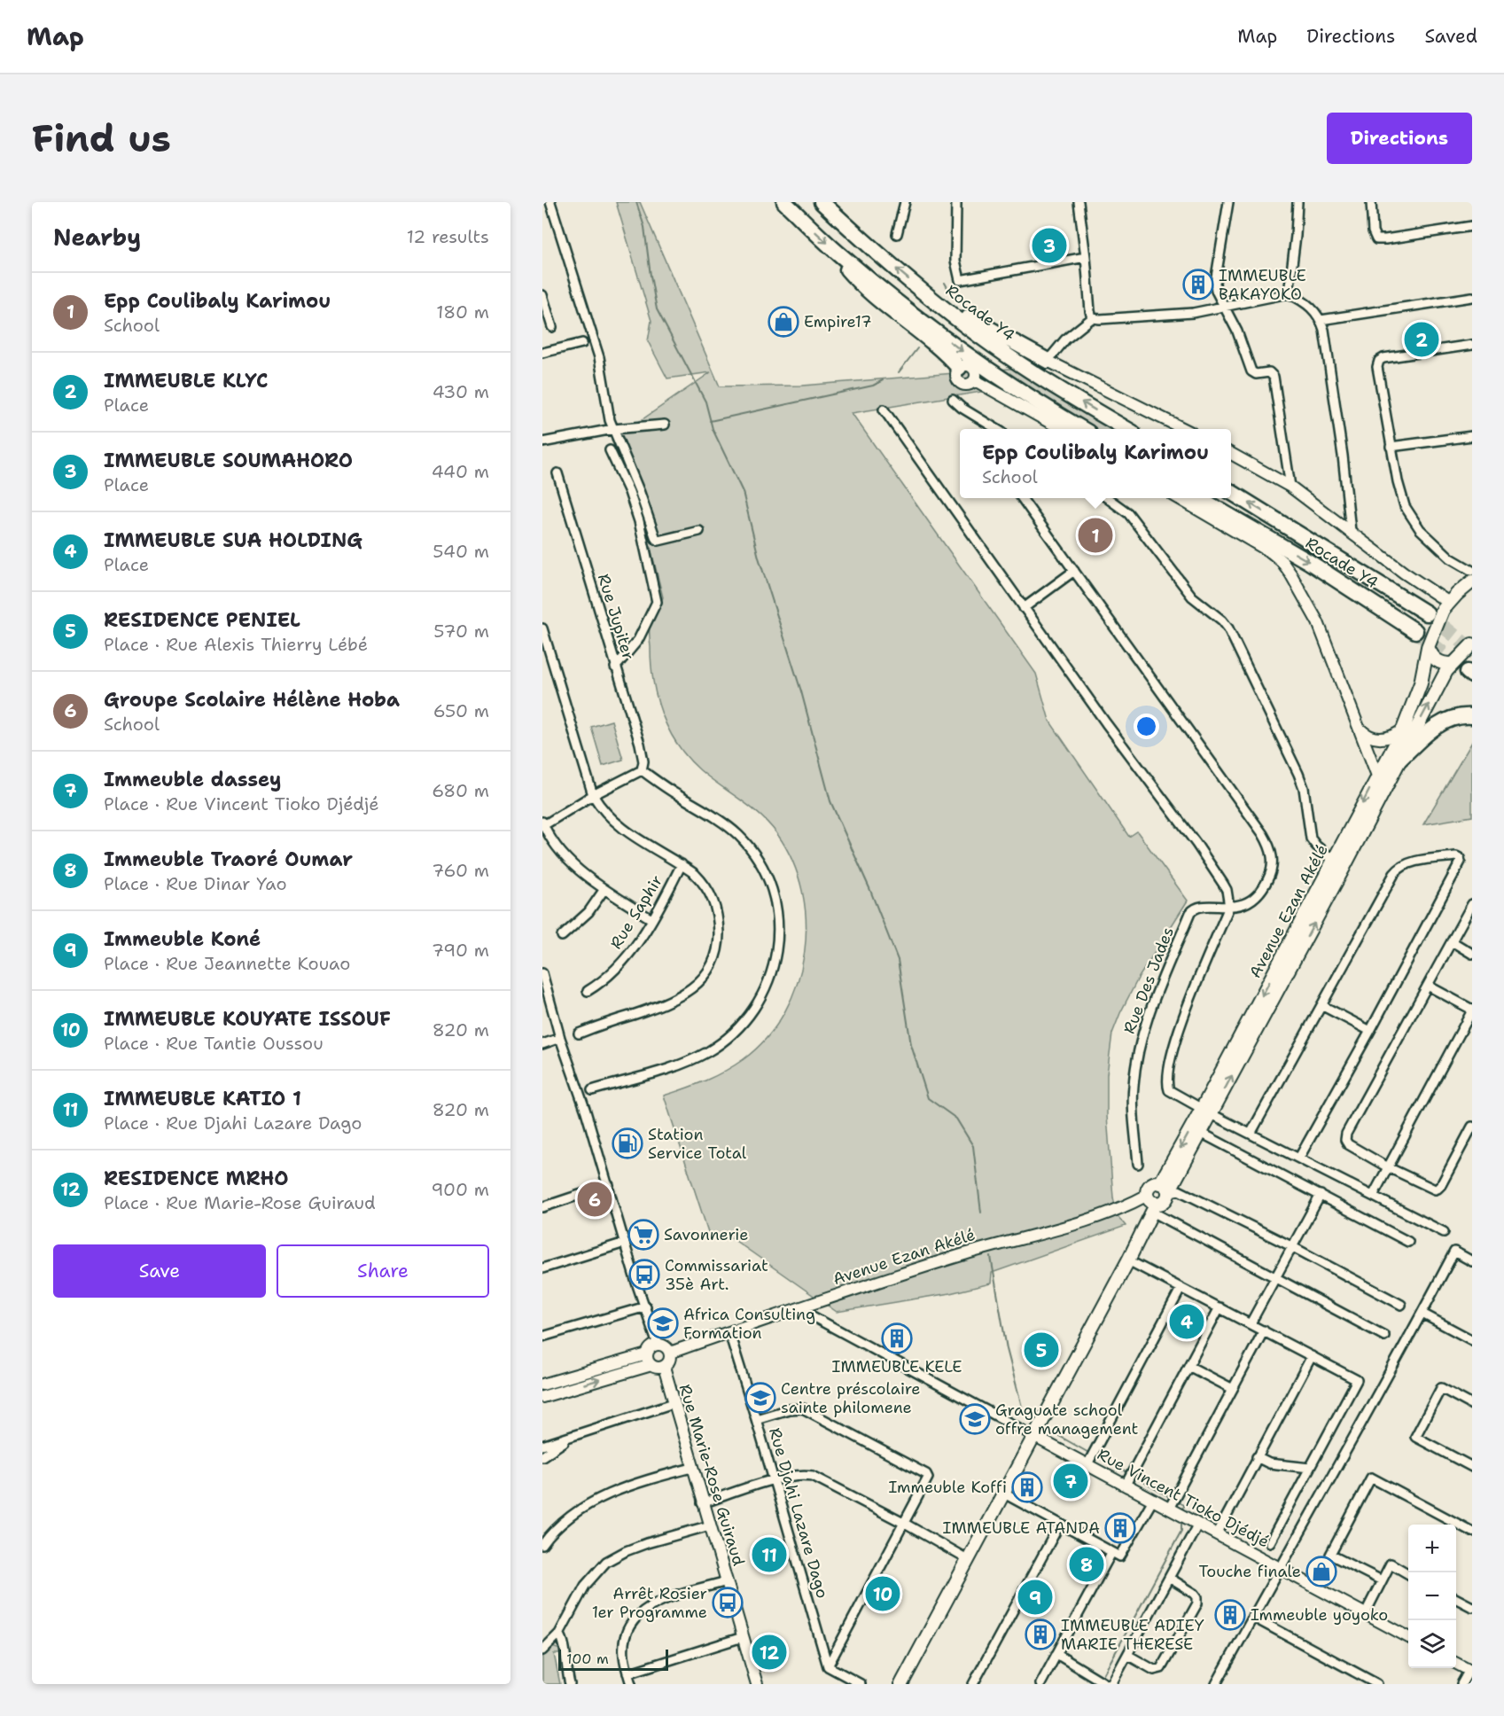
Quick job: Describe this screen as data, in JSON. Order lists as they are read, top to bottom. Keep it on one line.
{"streets":{"highway":["Rocade Y4"],"main road":["Avenue Ezan Akélé"],"street":["Rue Jupiter","Rue Saphir","Rue Des Jades","Rue Marie-Rose Guiraud","Rue Vincent Tioko Djédjé","Rue Djahi Lazare Dago"]},"crossings":[["Avenue Ezan Akélé","Rue Marie-Rose Guiraud"],["Avenue Ezan Akélé","Rue Vincent Tioko Djédjé"],["Avenue Ezan Akélé","Rue Djahi Lazare Dago"]],"places":{"building":["IMMEUBLE BAKAYOKO","IMMEUBLE KELE","Immeuble Koffi","IMMEUBLE ATANDA","Immeuble yoyoko","IMMEUBLE ADIEY MARIE THERESE"],"shop":["Empire17","Touche finale"],"fuel station":["Station Service Total"],"supermarket":["Savonnerie"],"bus stop":["Commissariat 35è Art.","Arrêt Rosier 1er Programme"],"school or university":["Africa Consulting Formation","Centre préscolaire sainte philomene","Graguate school offre management"]},"scale_bar":"100 m","page":{"header":"Map","nav":["Map","Directions","Saved"],"buttons":["Directions",["Save","Share"]],"title":"Find us","heading":["Nearby","12 results"],"pins":["3","2","1","6","4","5","7","11","8","10","9","12"],"list":[{"mark":"1","name":"Epp Coulibaly Karimou","note":"School","value":"180 m"},{"mark":"2","name":"IMMEUBLE KLYC","note":"Place","value":"430 m"},{"mark":"3","name":"IMMEUBLE SOUMAHORO","note":"Place","value":"440 m"},{"mark":"4","name":"IMMEUBLE SUA HOLDING","note":"Place","value":"540 m"},{"mark":"5","name":"RESIDENCE PENIEL","note":"Place · Rue Alexis Thierry Lébé","value":"570 m"},{"mark":"6","name":"Groupe Scolaire Hélène Hoba","note":"School","value":"650 m"},{"mark":"7","name":"Immeuble dassey","note":"Place · Rue Vincent Tioko Djédjé","value":"680 m"},{"mark":"8","name":"Immeuble Traoré Oumar","note":"Place · Rue Dinar Yao","value":"760 m"},{"mark":"9","name":"Immeuble Koné","note":"Place · Rue Jeannette Kouao","value":"790 m"},{"mark":"10","name":"IMMEUBLE KOUYATE ISSOUF","note":"Place · Rue Tantie Oussou","value":"820 m"},{"mark":"11","name":"IMMEUBLE KATIO 1","note":"Place · Rue Djahi Lazare Dago","value":"820 m"},{"mark":"12","name":"RESIDENCE MRHO","note":"Place · Rue Marie-Rose Guiraud","value":"900 m"}],"popup":["Epp Coulibaly Karimou","School"],"map_buttons":["+","−"],"scale":"100 m"}}
